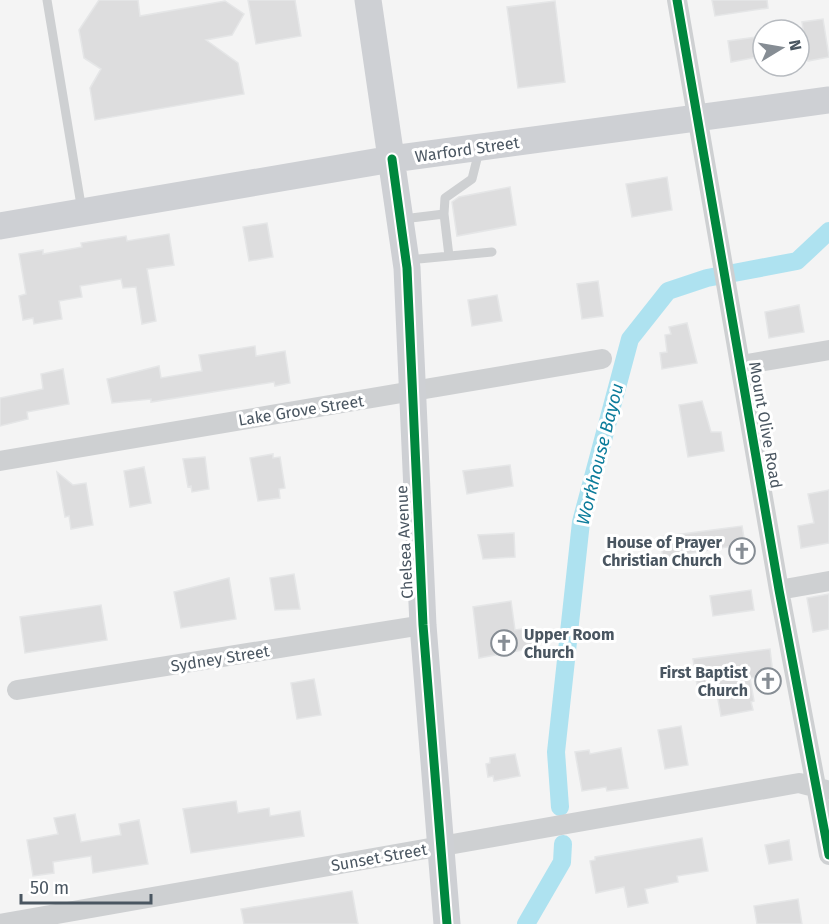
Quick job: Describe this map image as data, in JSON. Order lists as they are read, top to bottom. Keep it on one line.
{"streets":{"main road":["Warford Street","Chelsea Avenue"],"street":["Lake Grove Street","Mount Olive Road","Sydney Street","Sunset Street"]},"crossings":[["Warford Street","Mount Olive Road"],["Warford Street","Chelsea Avenue"],["Lake Grove Street","Chelsea Avenue"],["Mount Olive Road","Sunset Street"],["Chelsea Avenue","Sydney Street"],["Chelsea Avenue","Sunset Street"]],"water":["Workhouse Bayou"],"places":{"church":["House of Prayer Christian Church","Upper Room Church","First Baptist Church"]},"scale_bar":"50 m","north":"right"}
